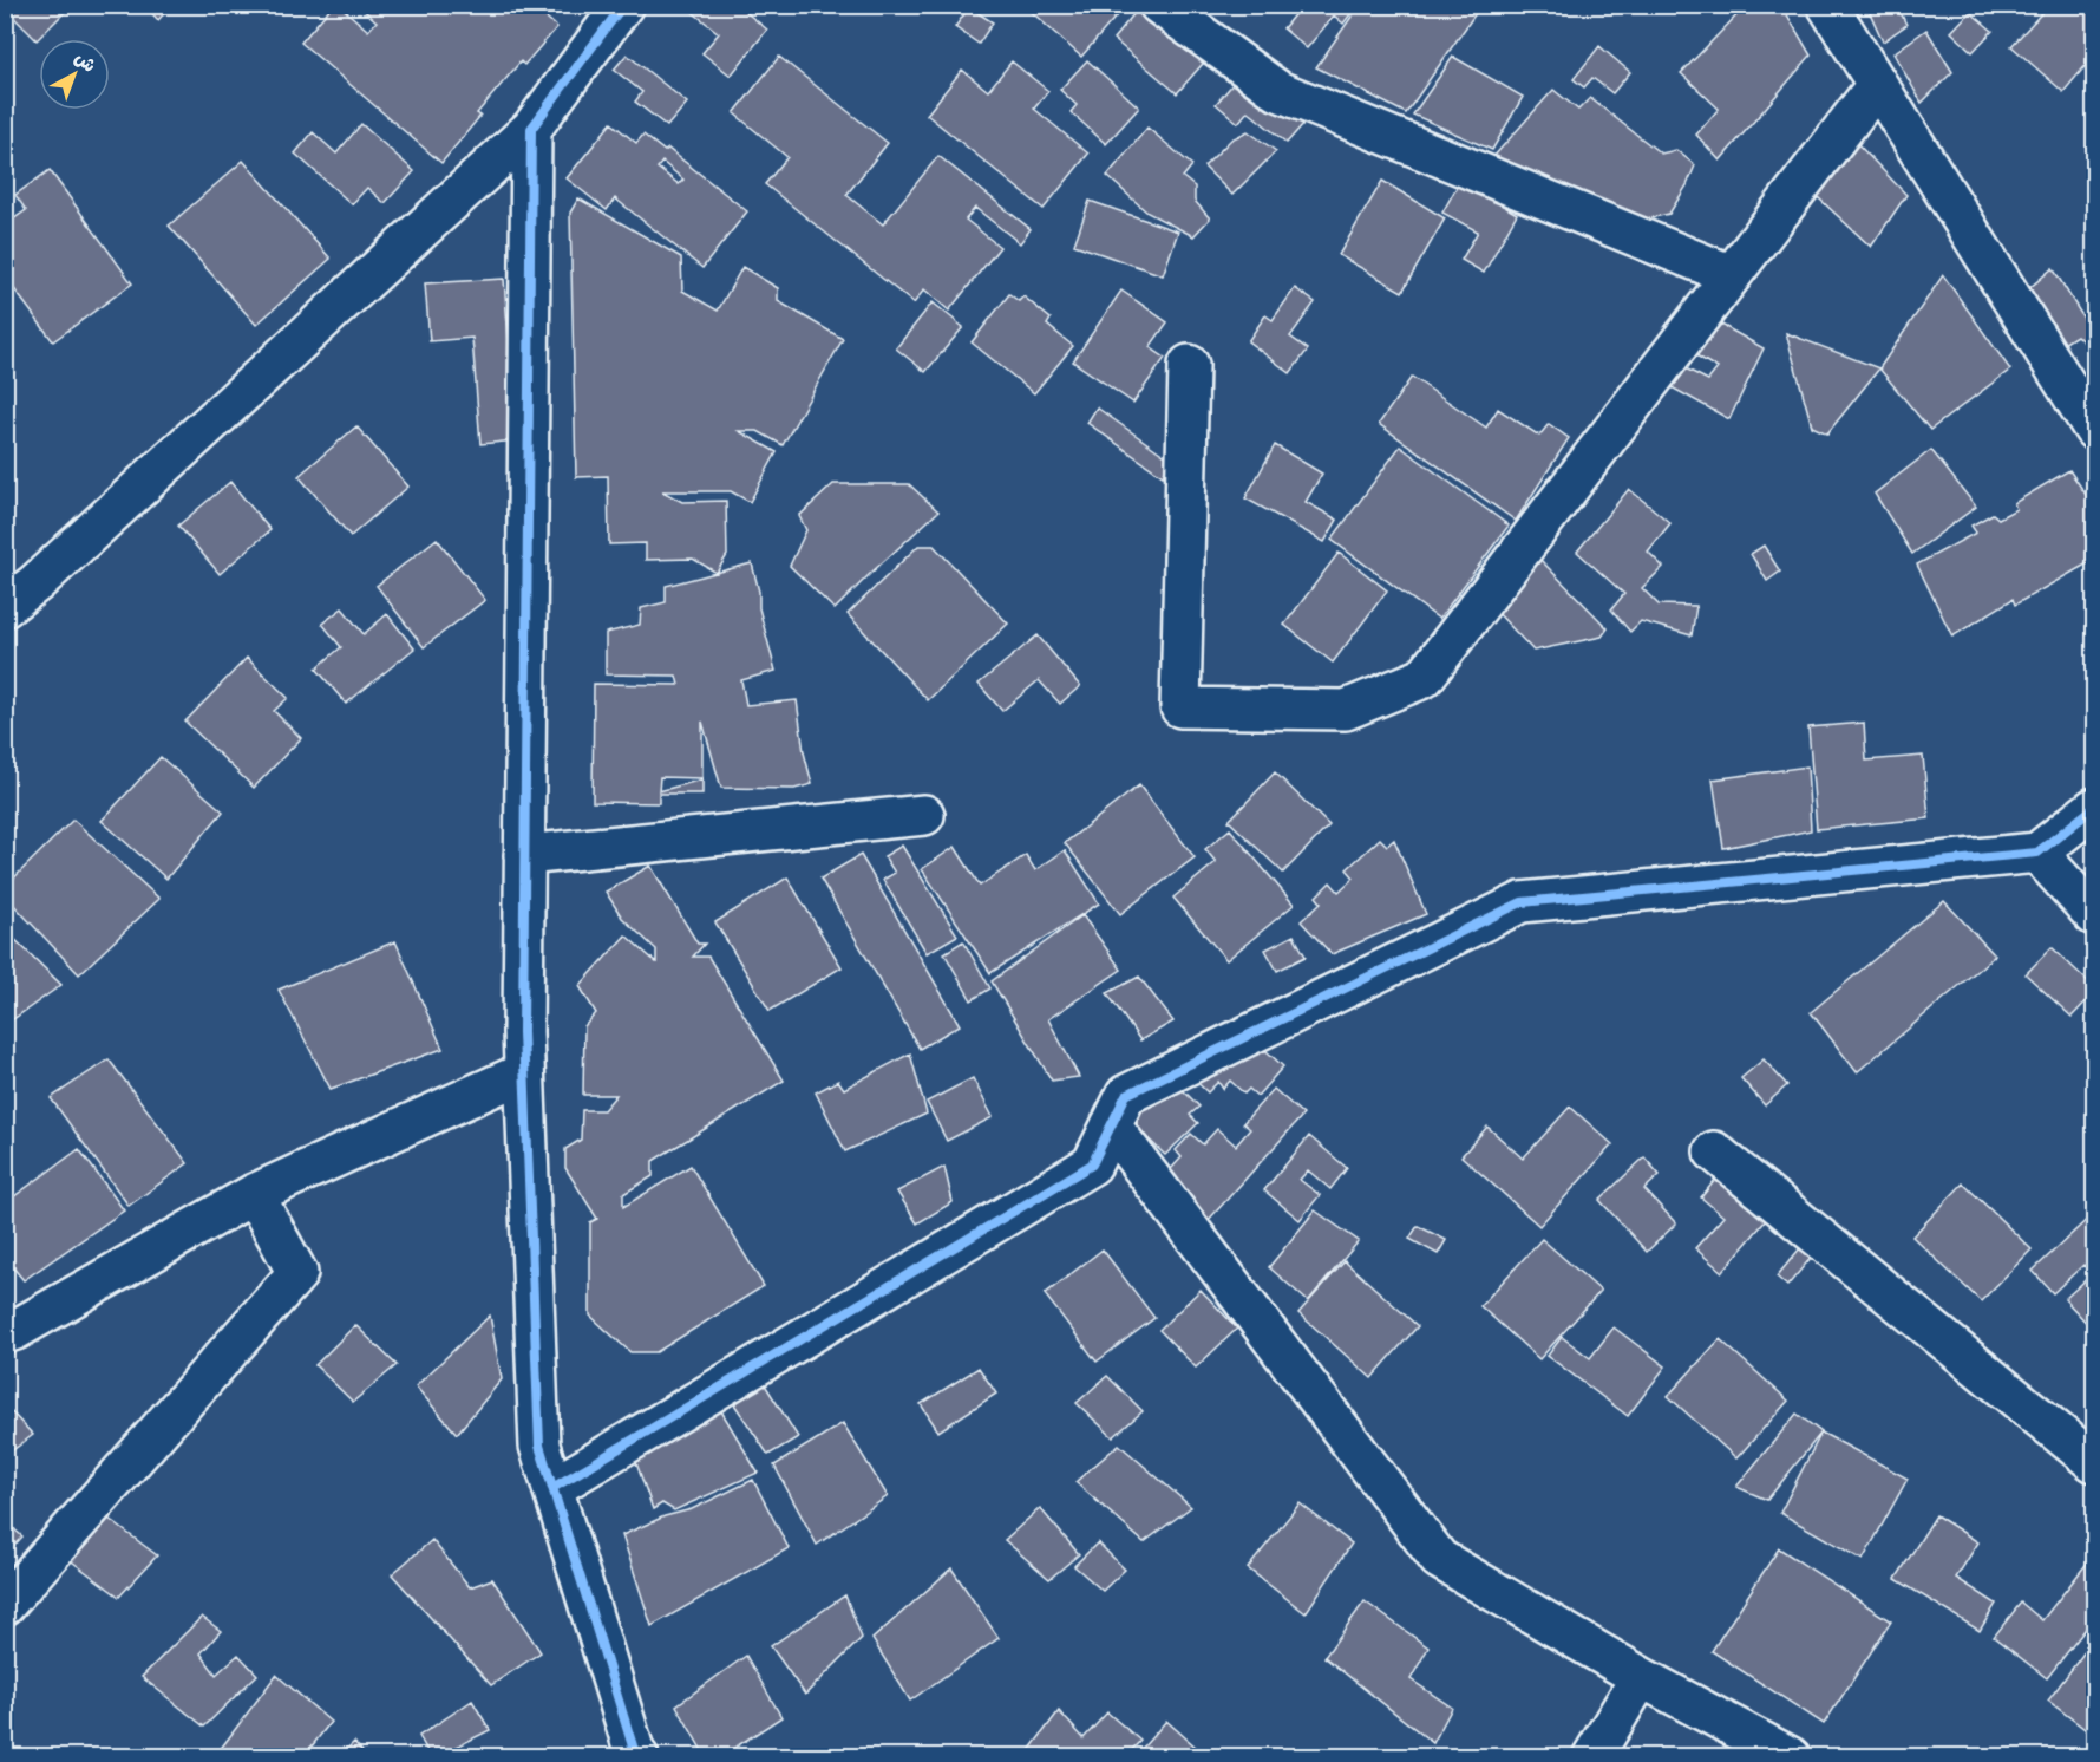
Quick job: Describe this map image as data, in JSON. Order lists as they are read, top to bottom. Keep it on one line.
{"north":"top right"}
